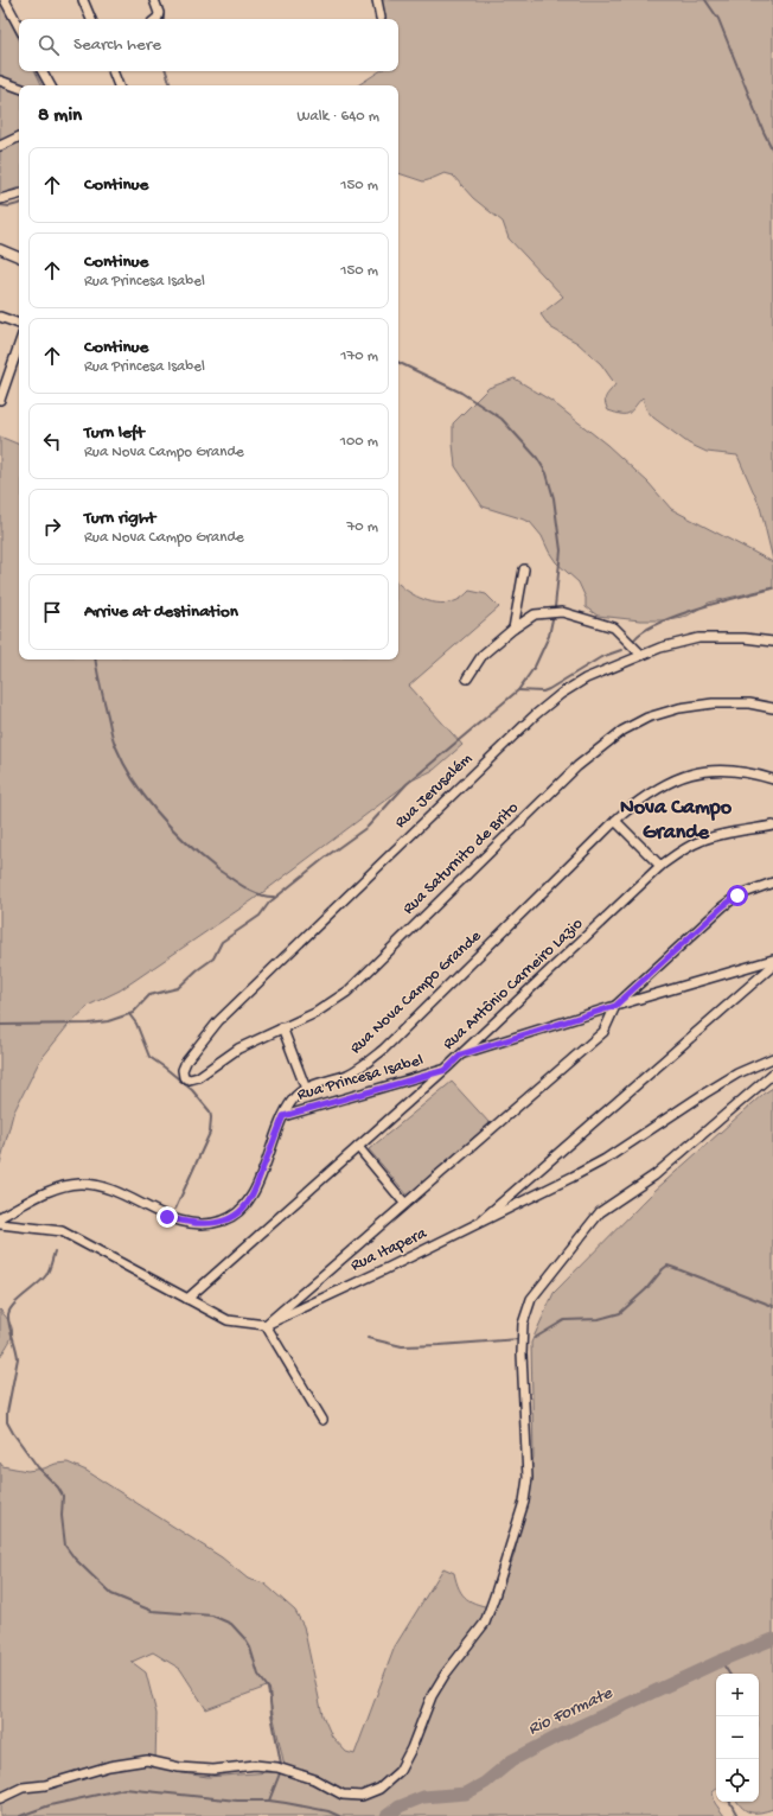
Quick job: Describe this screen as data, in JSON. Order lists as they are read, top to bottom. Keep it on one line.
{"streets":{"street":["Rua Jerusalém","Rua Saturnito de Brito","Rua Antônio Carneiro Lazio","Rua Nova Campo Grande","Rua Princesa Isabel","Rua Itapera"]},"crossings":[["Rua Jerusalém","Rua Saturnito de Brito"],["Rua Antônio Carneiro Lazio","Rua Princesa Isabel"],["Rua Nova Campo Grande","Rua Princesa Isabel"]],"districts":["Nova Campo Grande"],"water":["Rio Formate"],"page":{"search":"Search here","heading":["8 min","Walk · 640 m"],"list":[["Continue","150 m"],["Continue","Rua Princesa Isabel","150 m"],["Continue","Rua Princesa Isabel","170 m"],["Turn left","Rua Nova Campo Grande","100 m"],["Turn right","Rua Nova Campo Grande","70 m"],"Arrive at destination"],"map_buttons":["+","−"]}}
